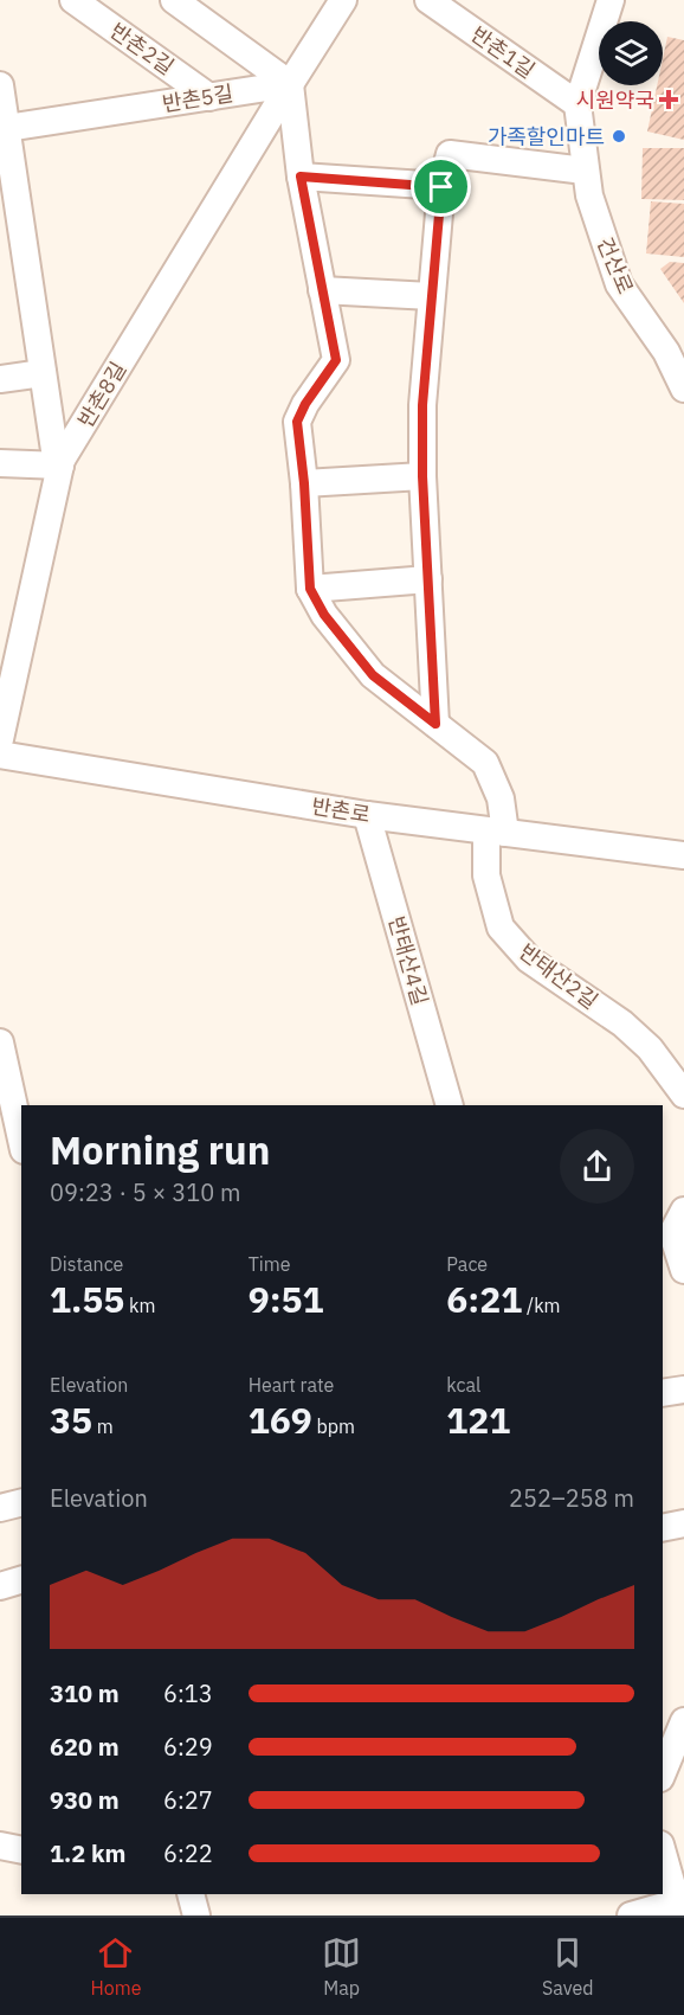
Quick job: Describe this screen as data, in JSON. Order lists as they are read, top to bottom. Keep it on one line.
{"streets":{"street":["반촌2길","반촌1길","반촌5길","건산로","반촌8길","반촌로","반태산4길","반태산2길"]},"crossings":[["반촌2길","반촌5길"],["반촌1길","건산로"],["반촌5길","반촌8길"],["반촌로","반태산4길"],["반촌로","반태산2길"]],"places":{"health":["시원약국"],"other":["가족할인마트"]},"page":{"heading":["Morning run","09:23 · 5 × 310 m"],"stats":[["Distance","1.55 km"],["Time","9:51"],["Pace","6:21 /km"],["Elevation","35 m"],["Heart rate","169 bpm"],["kcal","121"]],"chart":["Elevation","252–258 m"],"list":[{"name":"310 m","note":"6:13"},{"name":"620 m","note":"6:29"},{"name":"930 m","note":"6:27"},{"name":"1.2 km","note":"6:22"}],"tabs":["Home","Map","Saved"]}}
